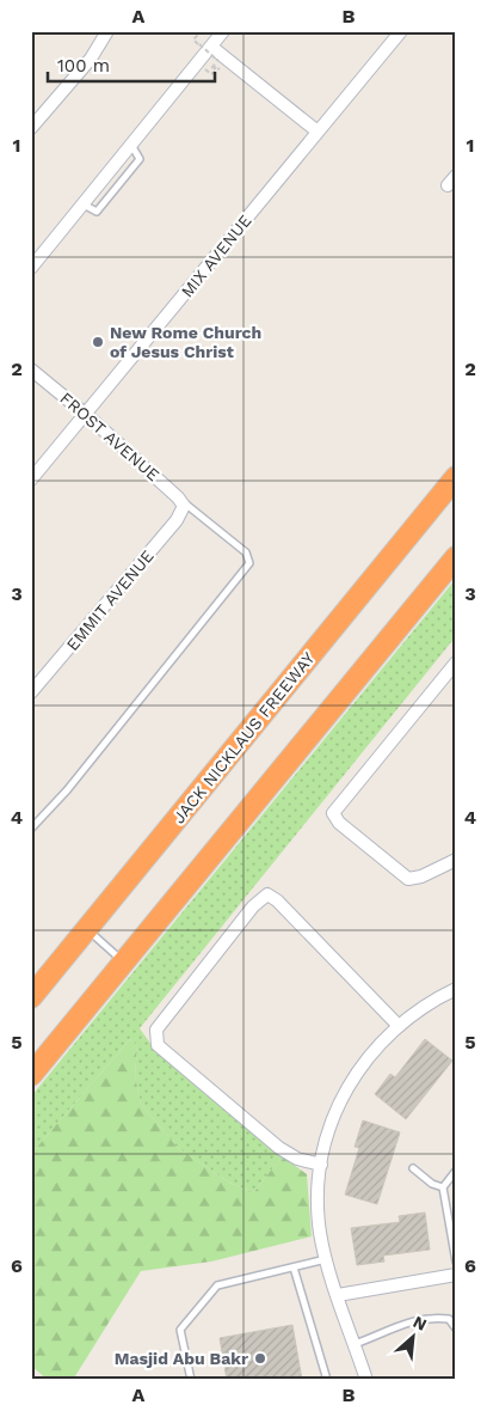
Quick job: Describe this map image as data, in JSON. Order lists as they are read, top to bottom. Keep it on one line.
{"streets":{"highway":["JACK NICKLAUS FREEWAY"],"street":["MIX AVENUE","FROST AVENUE","EMMIT AVENUE"]},"crossings":[["MIX AVENUE","FROST AVENUE"],["FROST AVENUE","EMMIT AVENUE"]],"places":["New Rome Church of Jesus Christ","Masjid Abu Bakr"],"scale_bar":"100 m","north":"top right","grid":{"columns":["A","B"],"rows":["1","2","3","4","5","6"]}}
